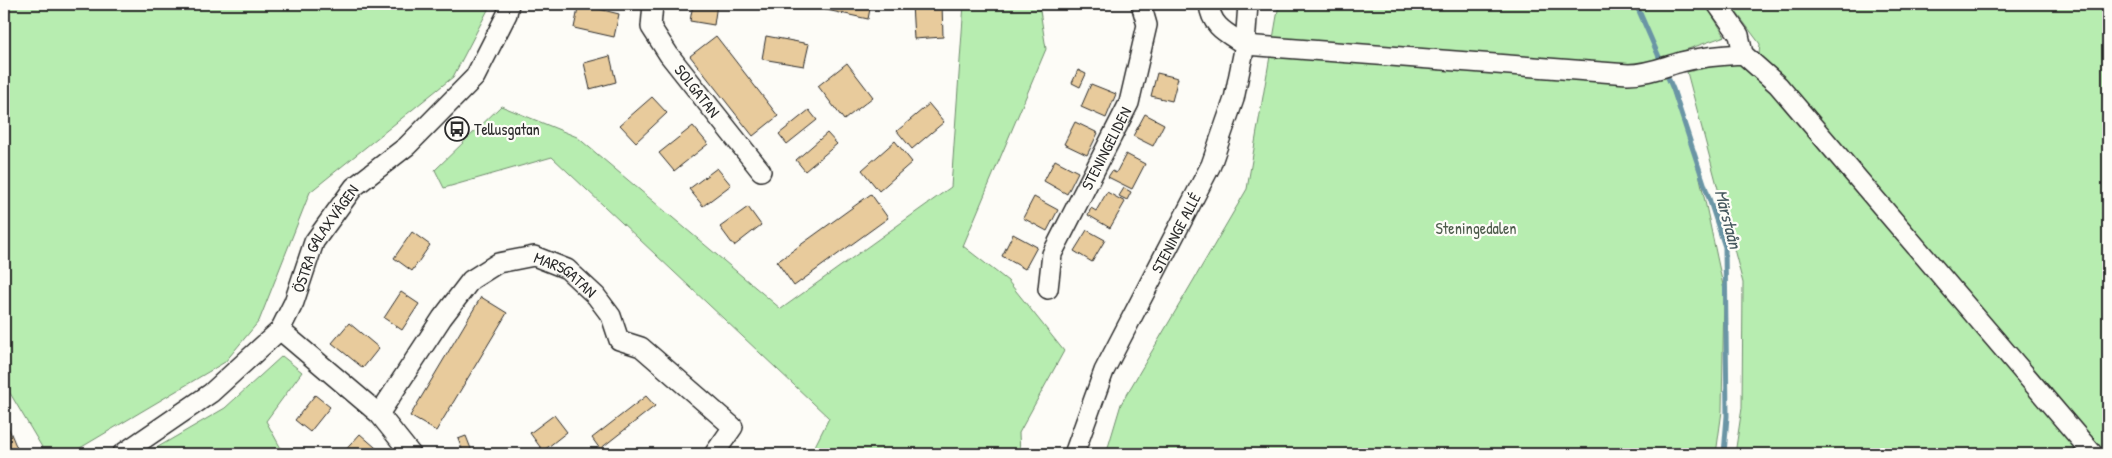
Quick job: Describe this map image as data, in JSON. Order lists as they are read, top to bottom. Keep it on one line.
{"streets":{"street":["SOLGATAN","STENINGELIDEN","STENINGE ALLÉ","ÖSTRA GALAXVÄGEN","MARSGATAN"]},"water":["Märstaån"],"parks":["Steningedalen"],"places":{"bus stop":["Tellusgatan"]}}
